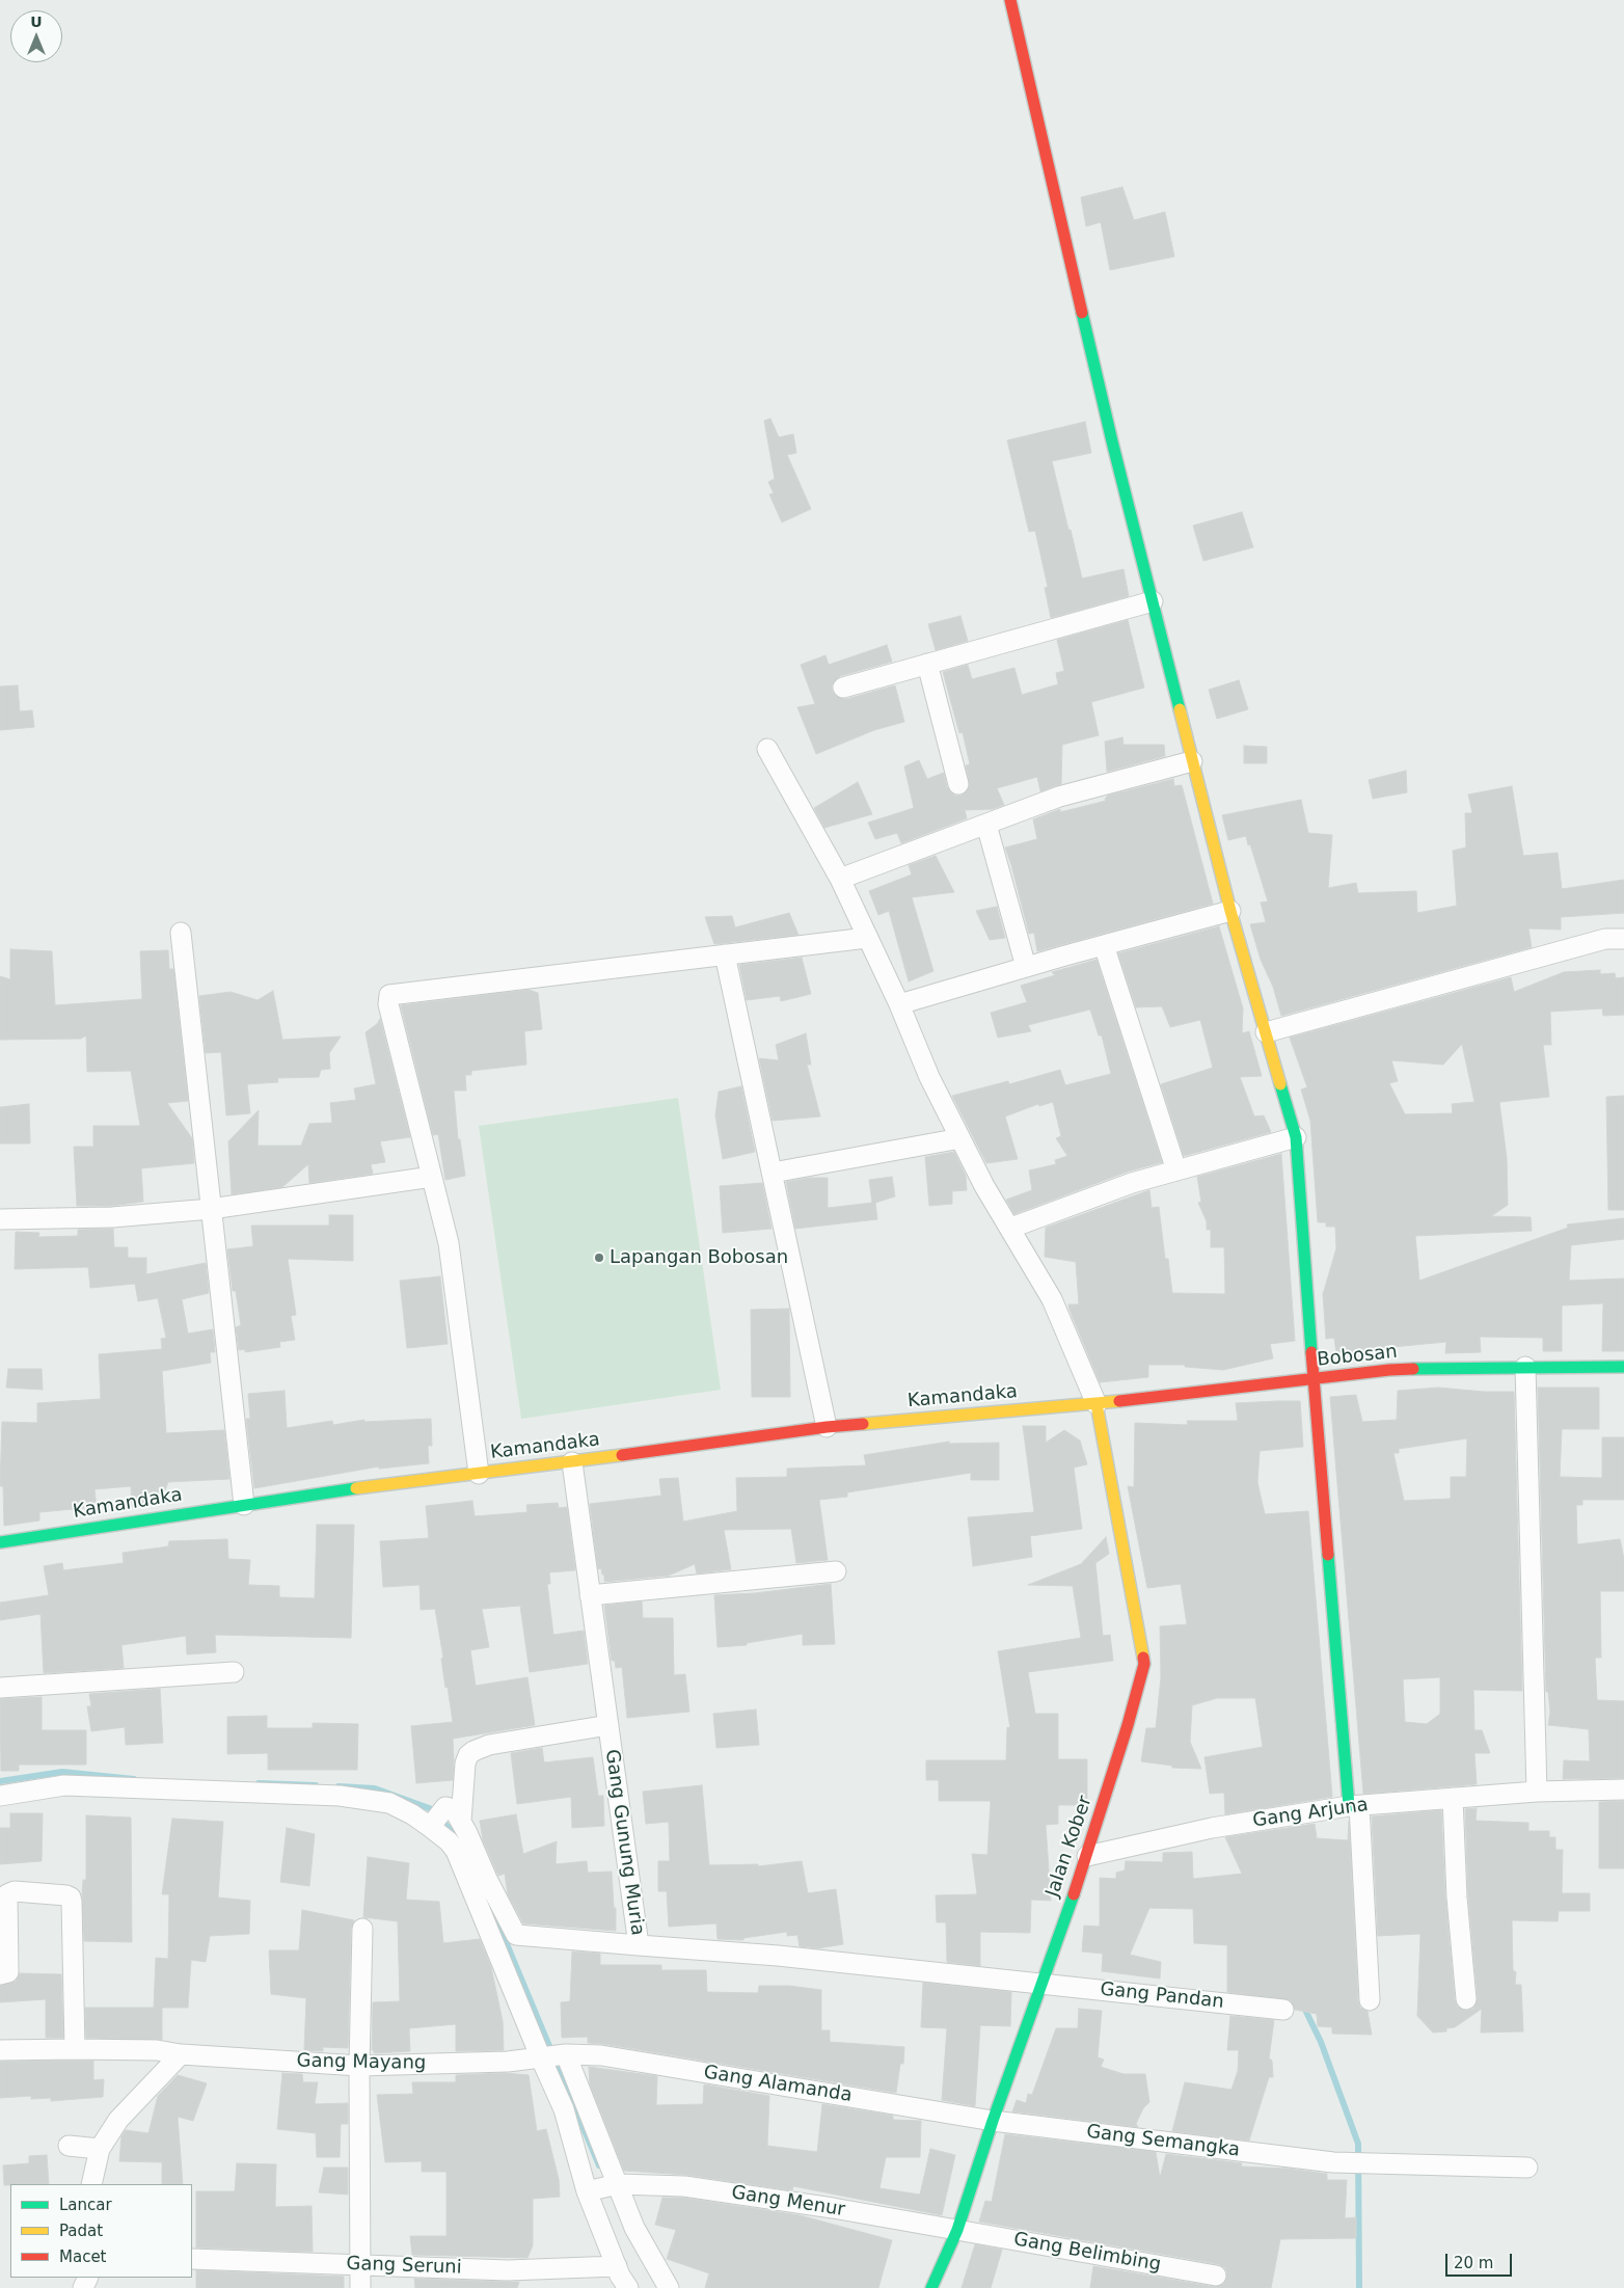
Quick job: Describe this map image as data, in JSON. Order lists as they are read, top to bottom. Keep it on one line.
{"streets":{"street":["Bobosan","Kamandaka","Gang Arjuna","Gang Gunung Muria","Jalan Kober","Gang Pandan","Gang Mayang","Gang Alamanda","Gang Semangka","Gang Menur","Gang Belimbing","Gang Seruni"]},"crossings":[["Bobosan","Kamandaka"],["Bobosan","Jalan Kober"],["Kamandaka","Gang Gunung Muria"],["Kamandaka","Jalan Kober"],["Gang Arjuna","Jalan Kober"],["Gang Gunung Muria","Jalan Kober"],["Gang Gunung Muria","Gang Pandan"],["Jalan Kober","Gang Pandan"],["Jalan Kober","Gang Alamanda"],["Jalan Kober","Gang Semangka"],["Jalan Kober","Gang Menur"],["Jalan Kober","Gang Belimbing"],["Gang Mayang","Gang Alamanda"],["Gang Alamanda","Gang Semangka"],["Gang Menur","Gang Belimbing"]],"places":["Lapangan Bobosan"],"legend":["Lancar","Padat","Macet"],"scale_bar":"20 m","north":"top"}
